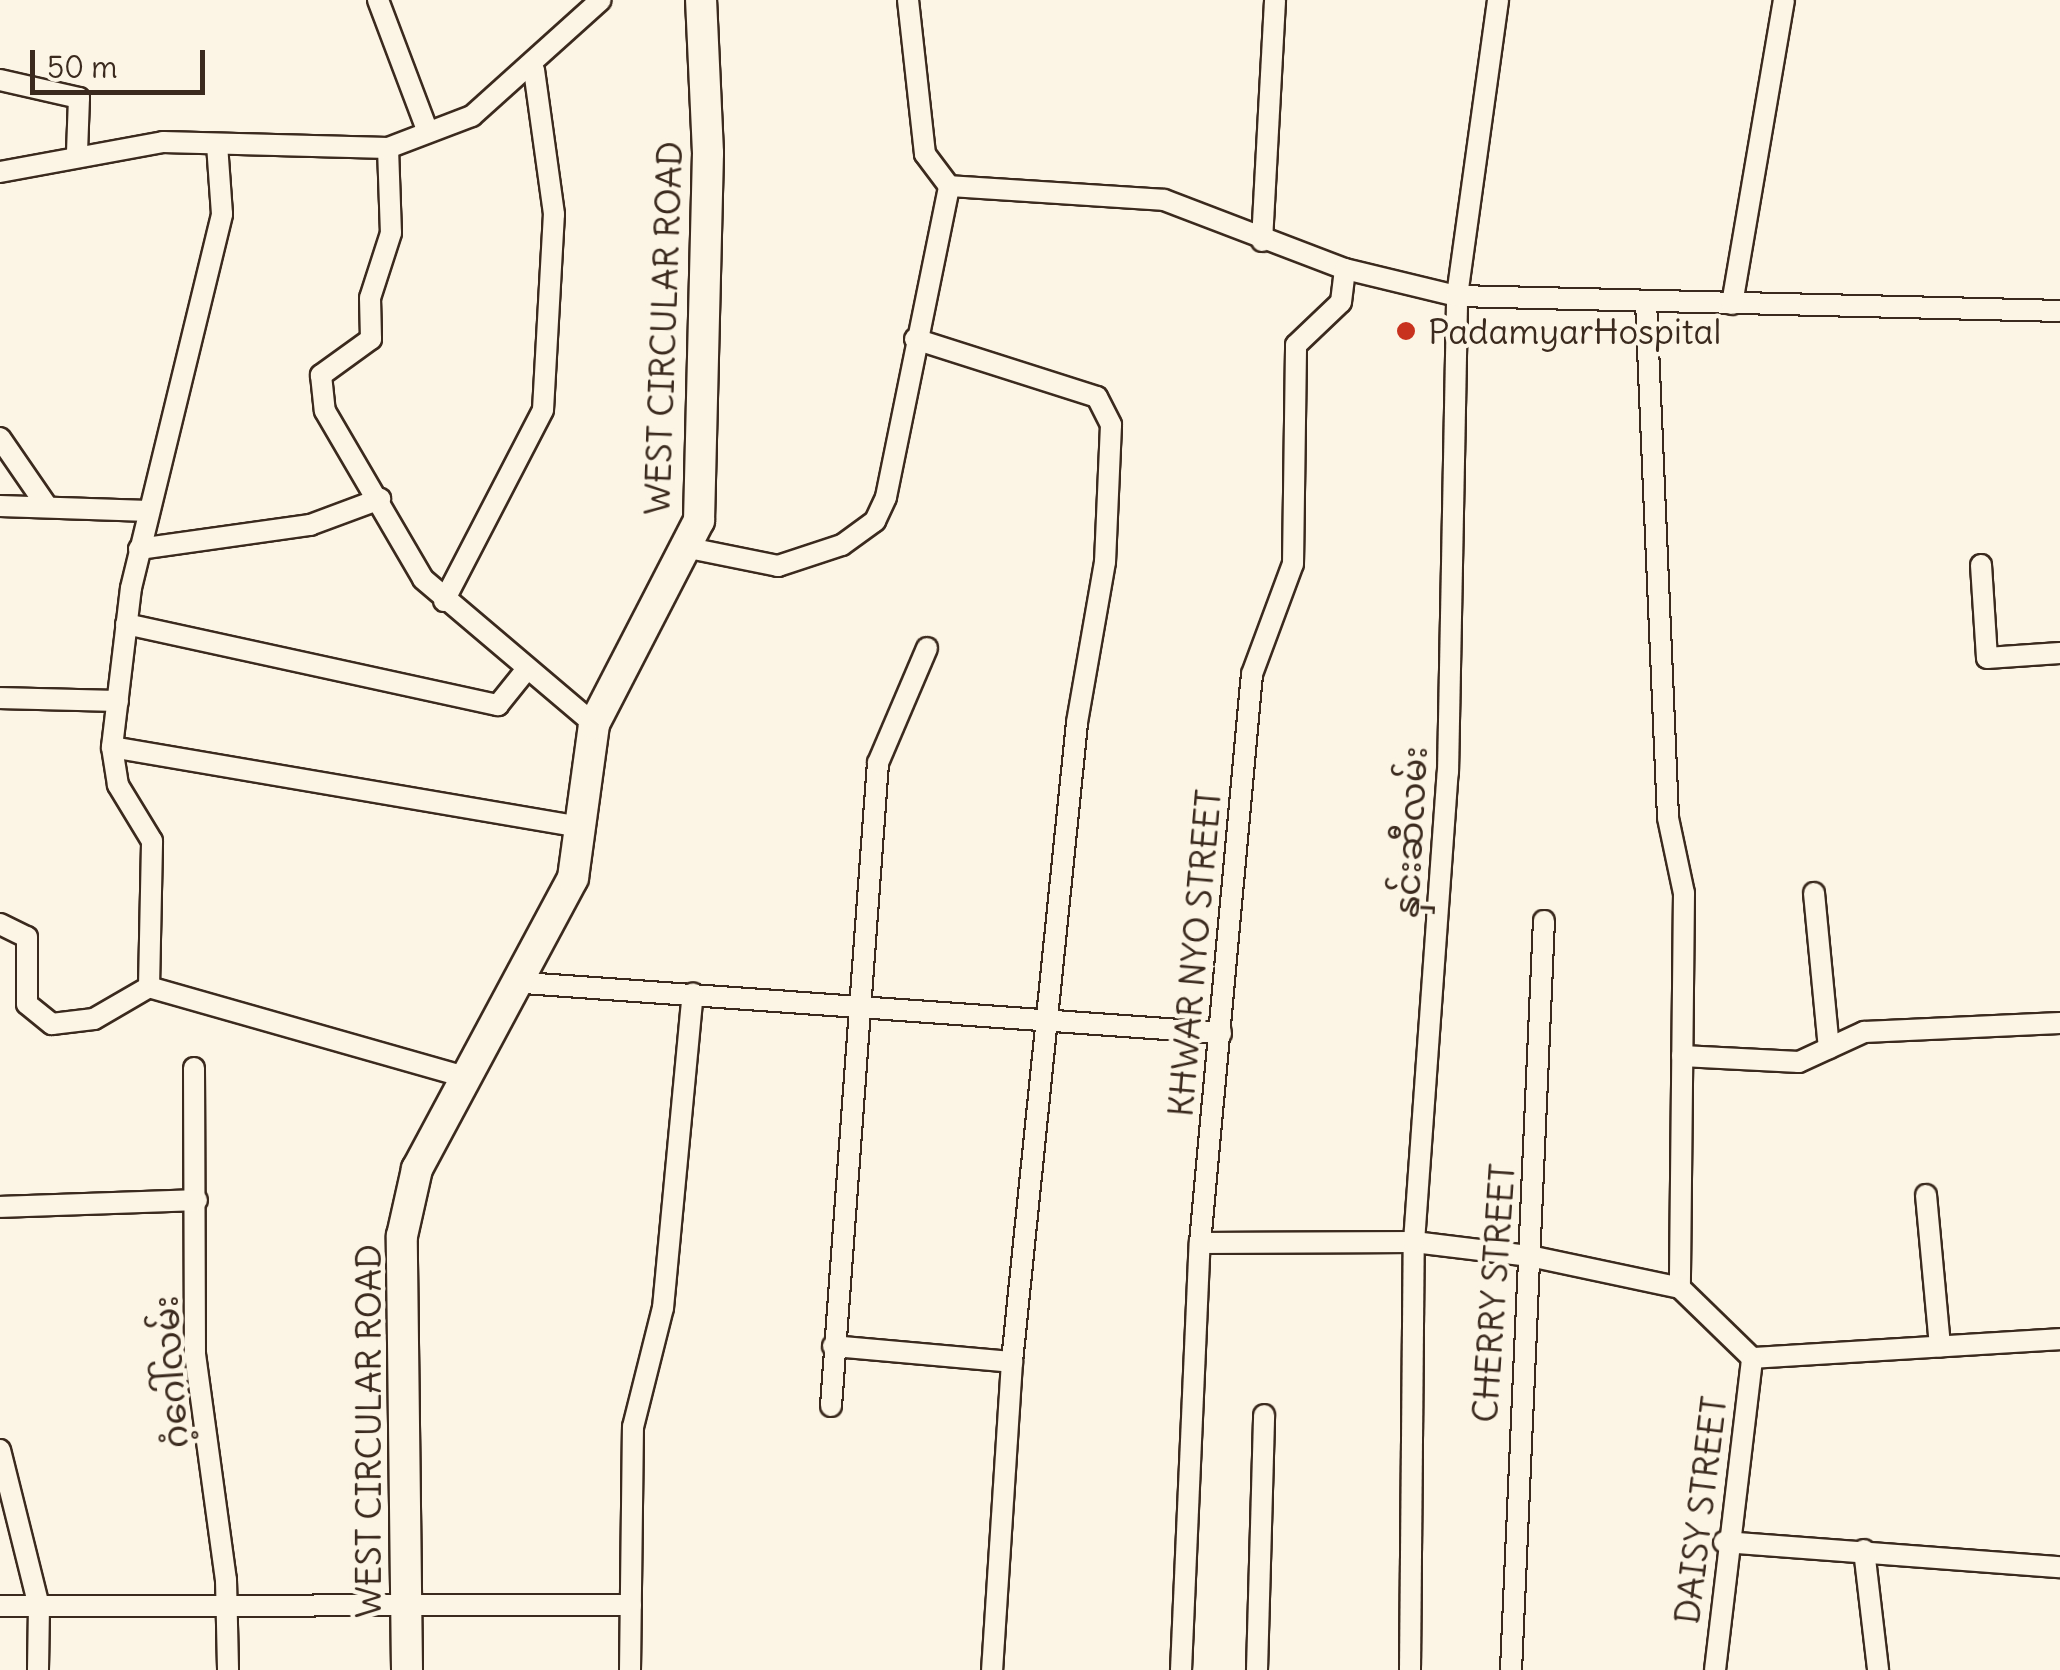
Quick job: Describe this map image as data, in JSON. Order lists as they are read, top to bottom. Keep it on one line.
{"streets":{"street":["WEST CIRCULAR ROAD","နှင်းဆီလမ်း","KHWAR NYO STREET","CHERRY STREET","ဂံ့ဂေါ်လမ်း","DAISY STREET"]},"places":["PadamyarHospital"],"scale_bar":"50 m"}
